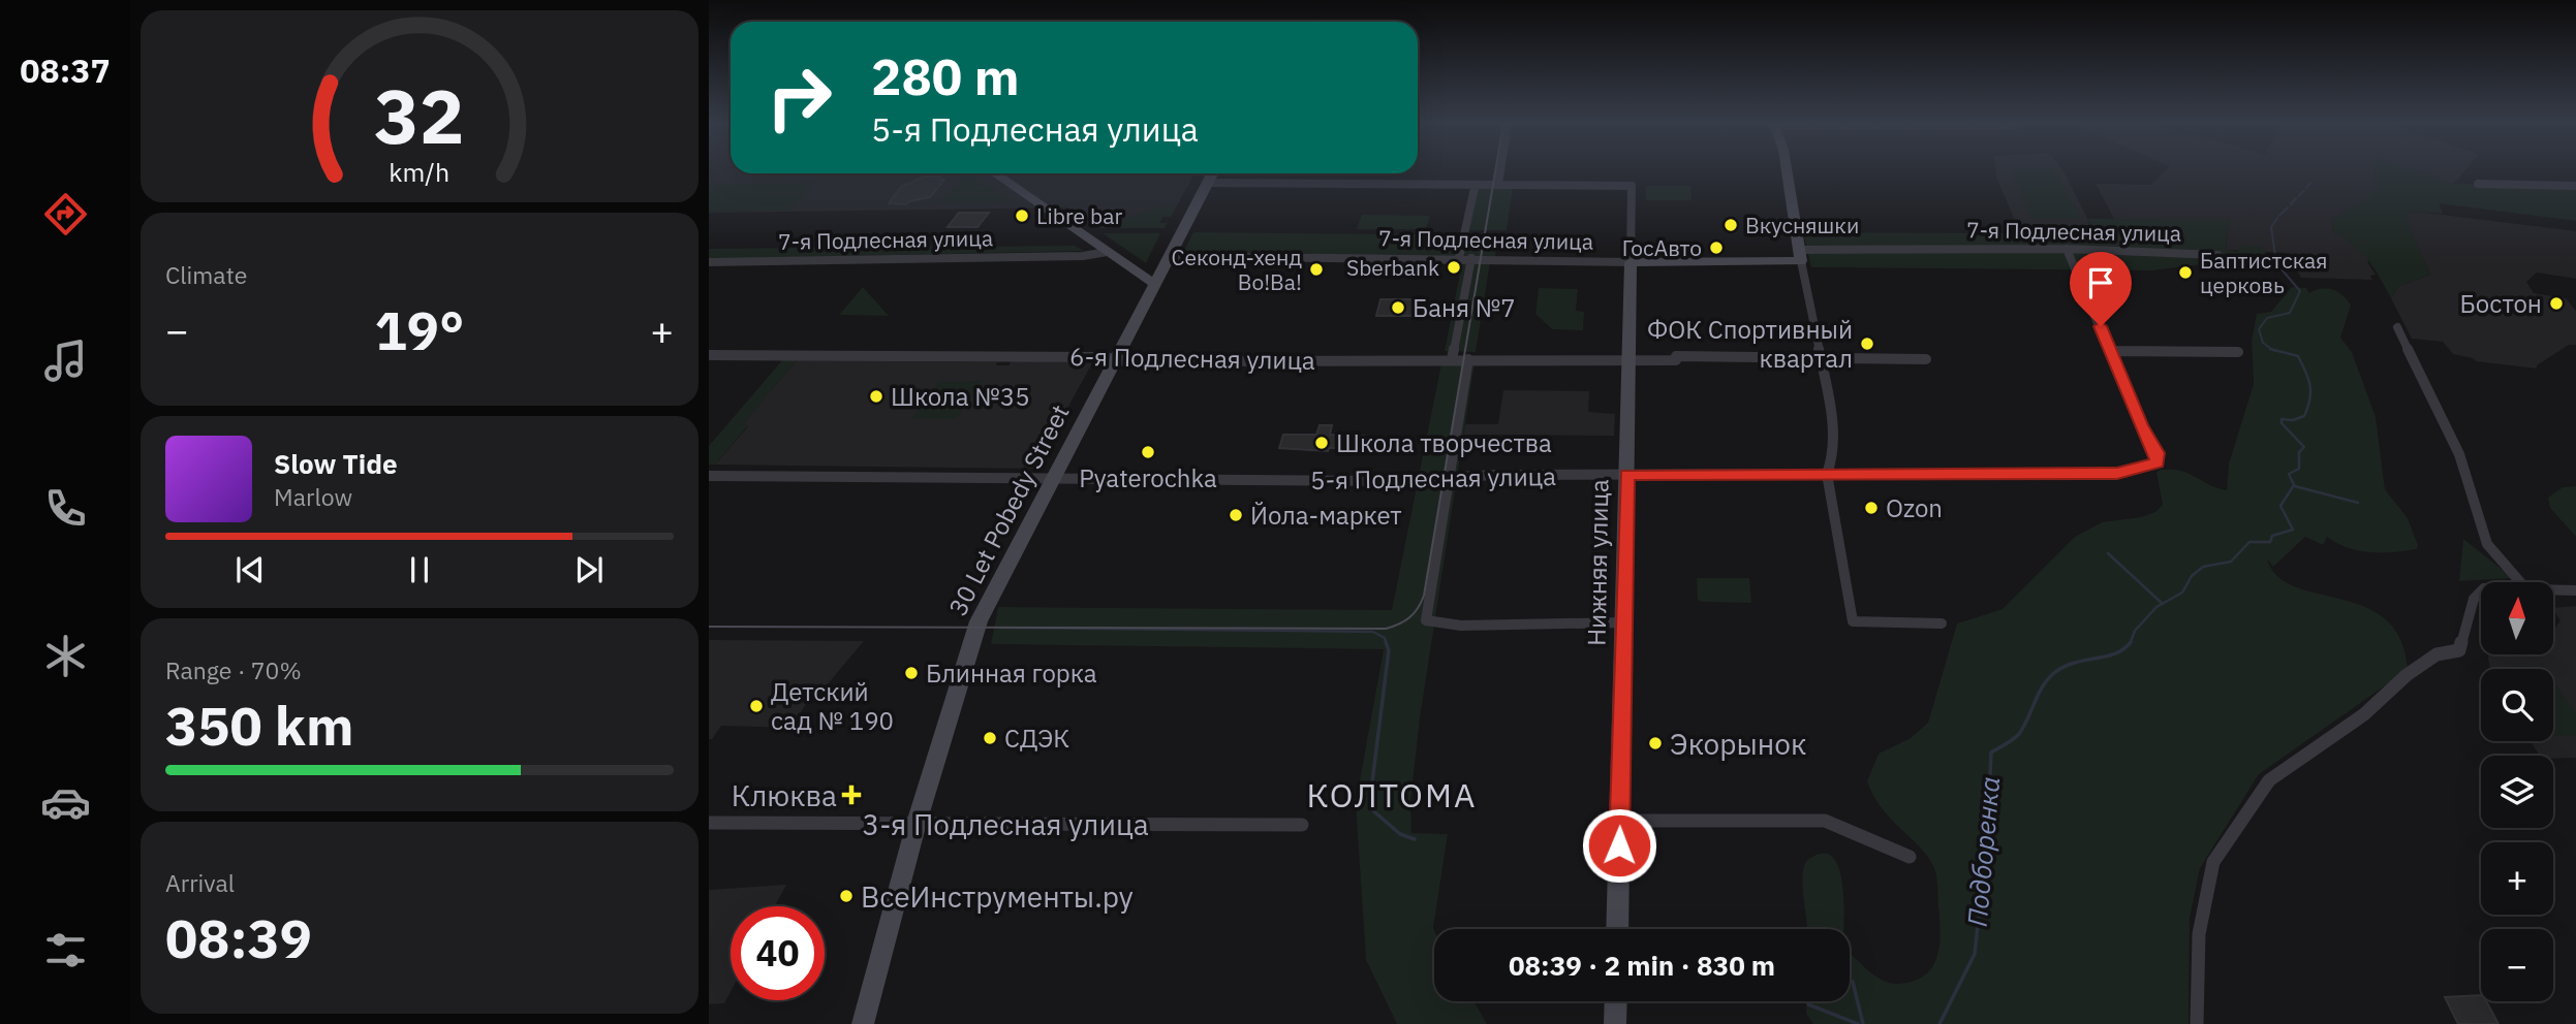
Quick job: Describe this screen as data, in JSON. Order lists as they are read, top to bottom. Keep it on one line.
{"streets":{"street":["7-я Подлесная улица","6-я Подлесная улица","5-я Подлесная улица","30 Let Pobedy Street","Нижняя улица","3-я Подлесная улица"]},"crossings":[["7-я Подлесная улица","30 Let Pobedy Street"],["7-я Подлесная улица","Нижняя улица"],["6-я Подлесная улица","30 Let Pobedy Street"],["6-я Подлесная улица","Нижняя улица"],["5-я Подлесная улица","30 Let Pobedy Street"],["5-я Подлесная улица","Нижняя улица"],["30 Let Pobedy Street","3-я Подлесная улица"]],"districts":["КОЛТОМА"],"water":["Подборенка"],"places":{"other":["Libre bar","Вкусняшки","ГосАвто","Sberbank","Секонд-хенд Во!Ва!","Баптистская церковь","Бостон","Баня №7","ФОК Спортивный квартал","Школа №35","Школа творчества","Pyaterochka","Ozon","Йола-маркет","Блинная горка","Детский сад № 190","СДЭК","Экорынок","ВсеИнструменты.ру"],"health":["Клюква"]},"north":"top","page":{"tabs":"08:37","turn":["280 m","5-я Подлесная улица"],"tile":["Climate",["Range · 70%","350 km"],["Arrival","08:39"]],"heat":["−","19°","+"],"song":["Slow Tide","Marlow"],"map_buttons":["+","−"],"limit":"40","trip":"08:39 · 2 min · 830 m","gauge":["32","km/h"]}}
